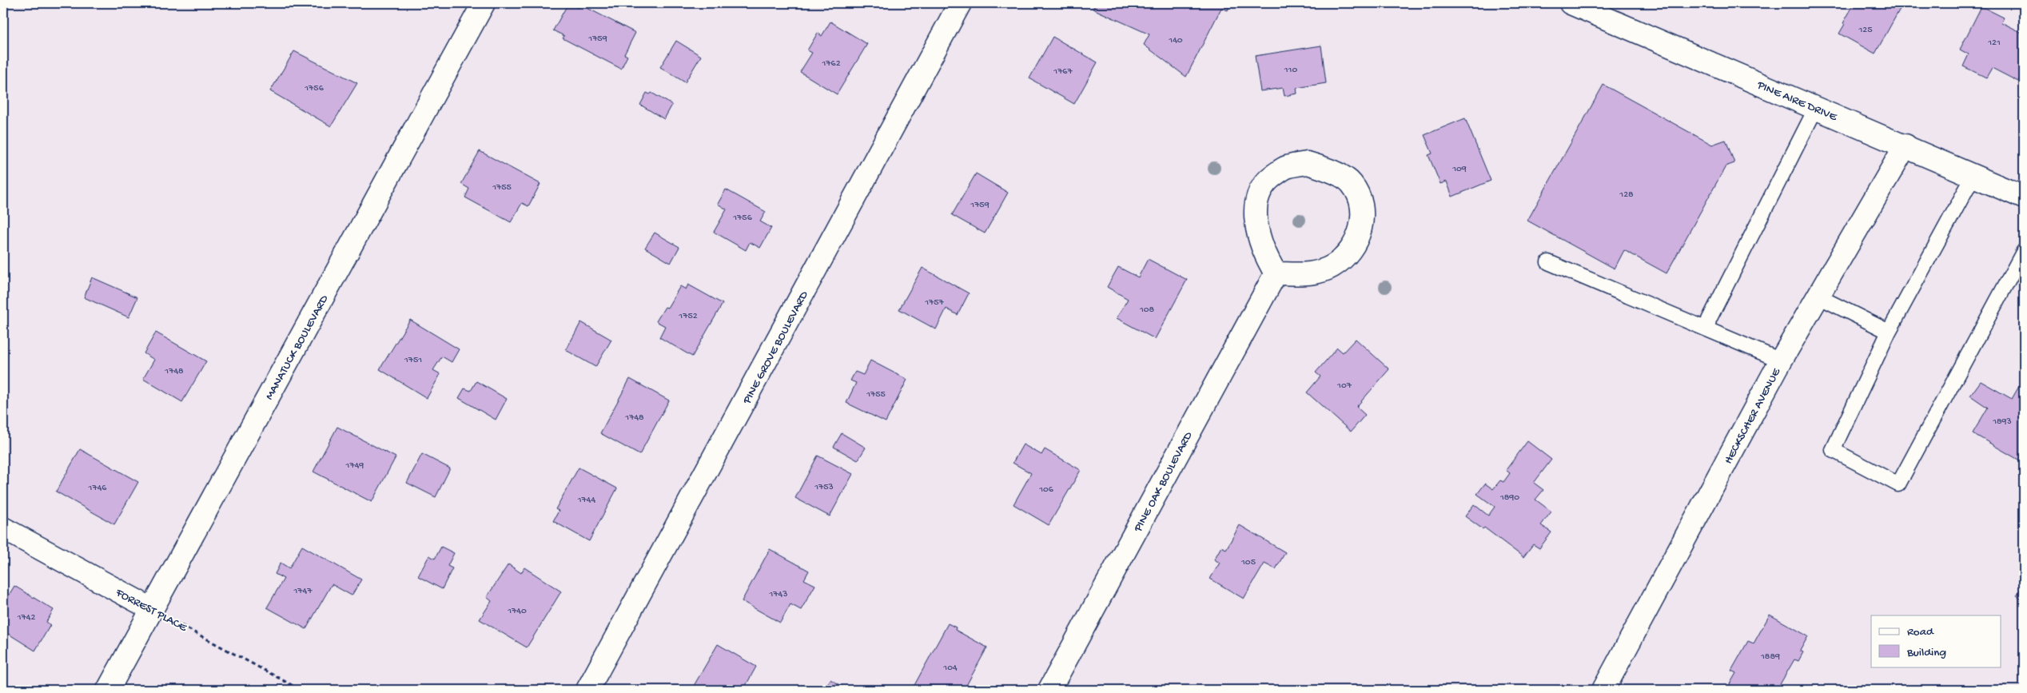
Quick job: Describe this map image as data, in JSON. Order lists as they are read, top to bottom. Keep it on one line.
{"streets":{"street":["PINE AIRE DRIVE","MANATUCK BOULEVARD","PINE GROVE BOULEVARD","HECKSCHER AVENUE","PINE OAK BOULEVARD","FORREST PLACE"]},"crossings":[["PINE AIRE DRIVE","HECKSCHER AVENUE"],["MANATUCK BOULEVARD","FORREST PLACE"]],"house_numbers":["125","1759","140","121","1762","110","1767","1756","109","1755","128","1759","1756","1757","108","1752","1751","1748","107","1755","1748","1893","1749","1753","1746","106","1890","1744","105","1747","1743","1740","1742","1889","104"],"legend":["Road","Building"]}
